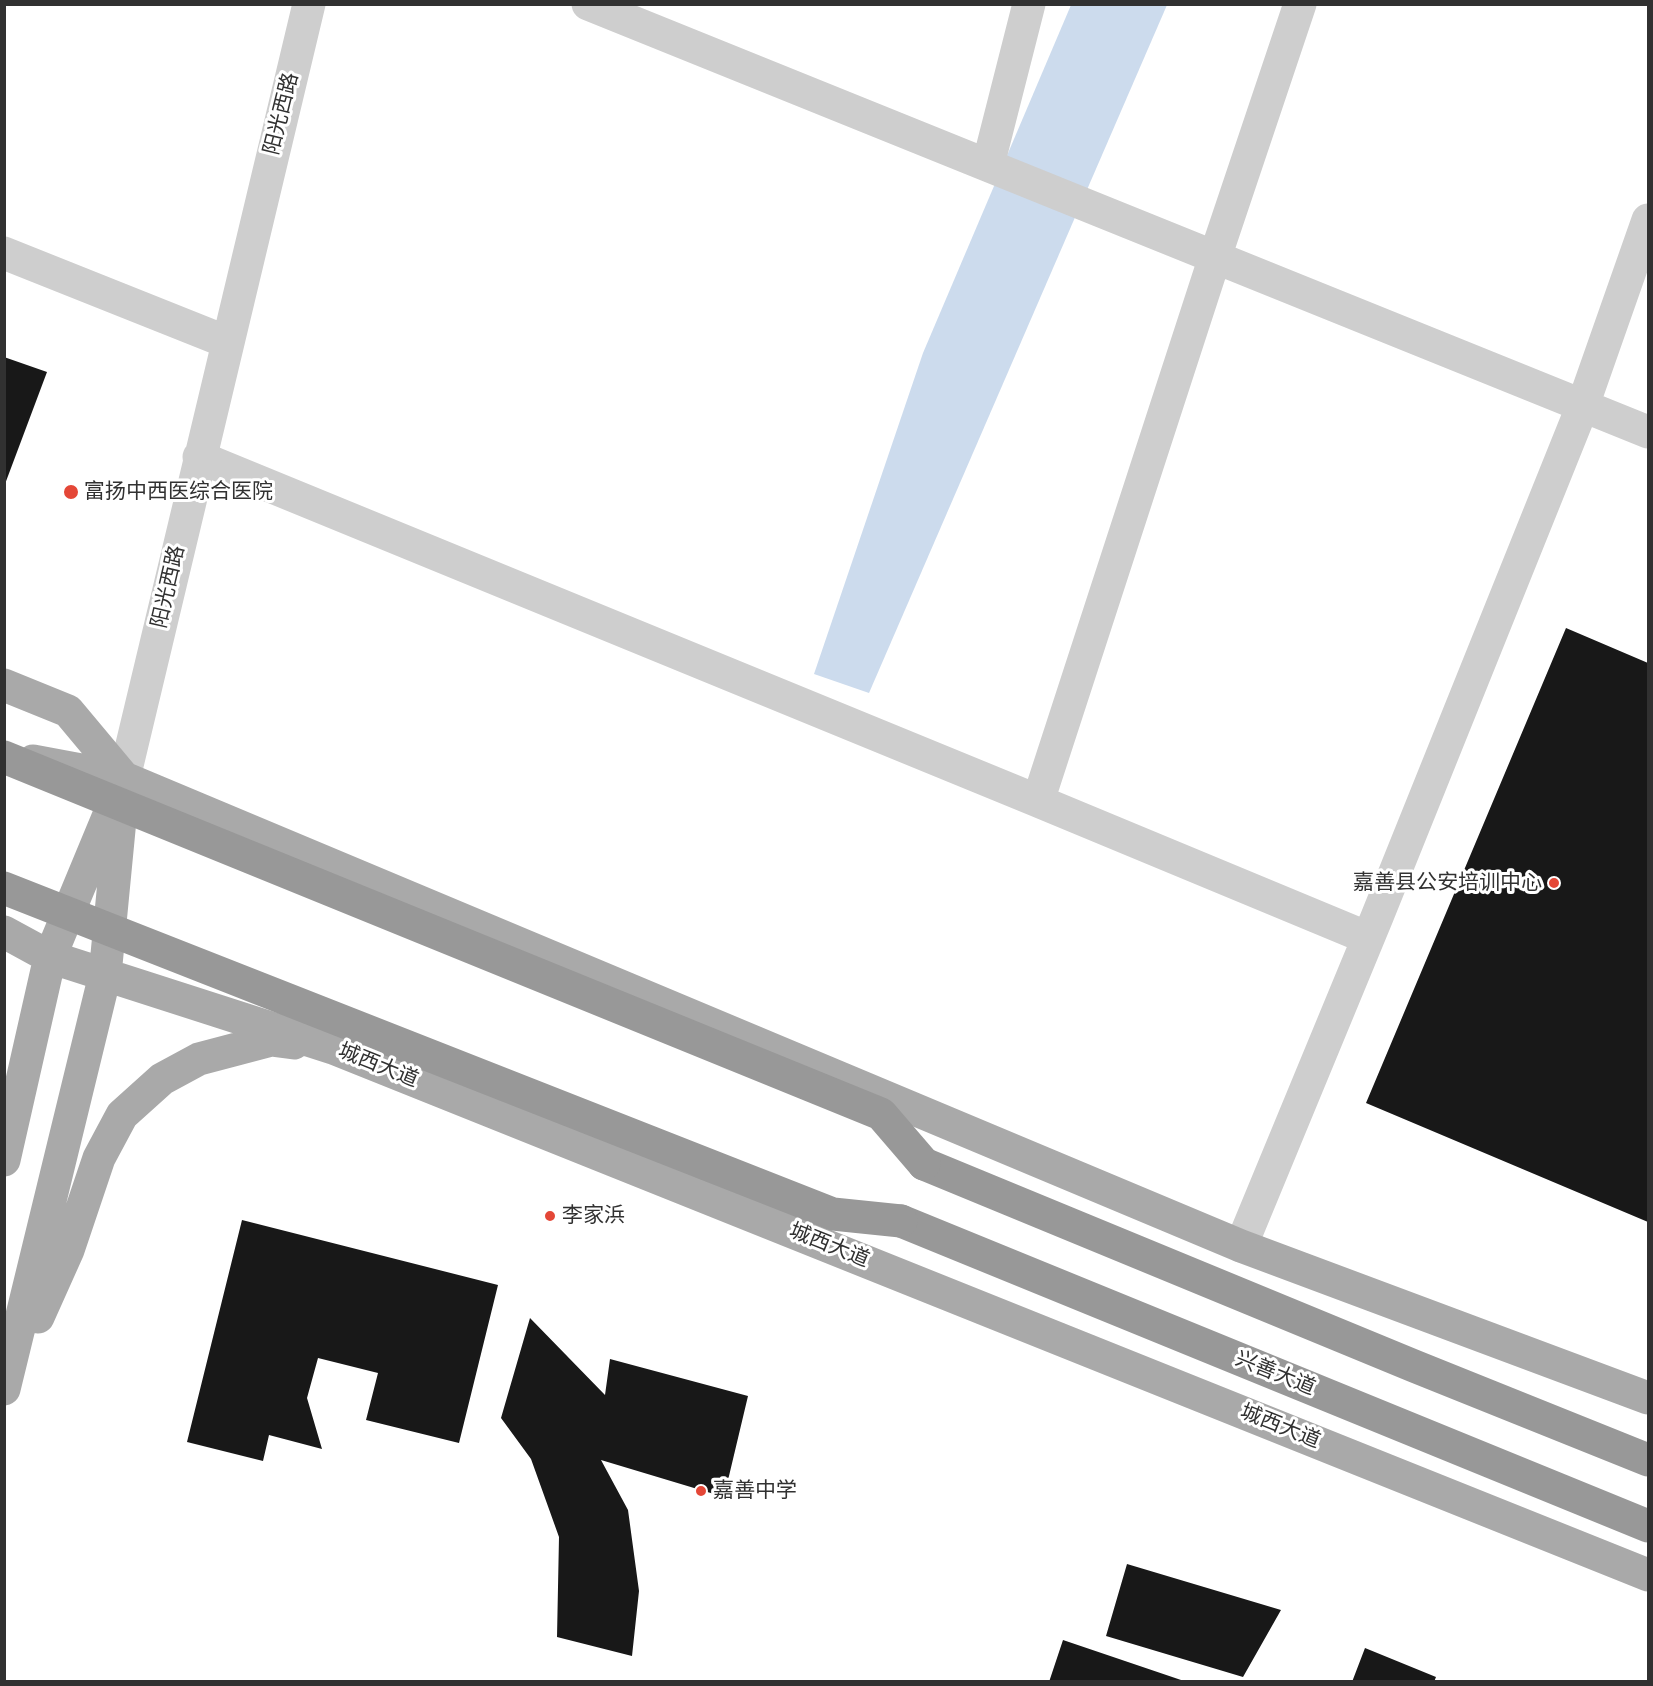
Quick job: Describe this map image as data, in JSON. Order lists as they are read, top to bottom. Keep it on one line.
{"streets":{"highway":["兴善大道"],"main road":["阳光西路","城西大道"]},"crossings":[["阳光西路","城西大道"]],"places":["富扬中西医综合医院","嘉善县公安培训中心","李家浜","嘉善中学"]}
